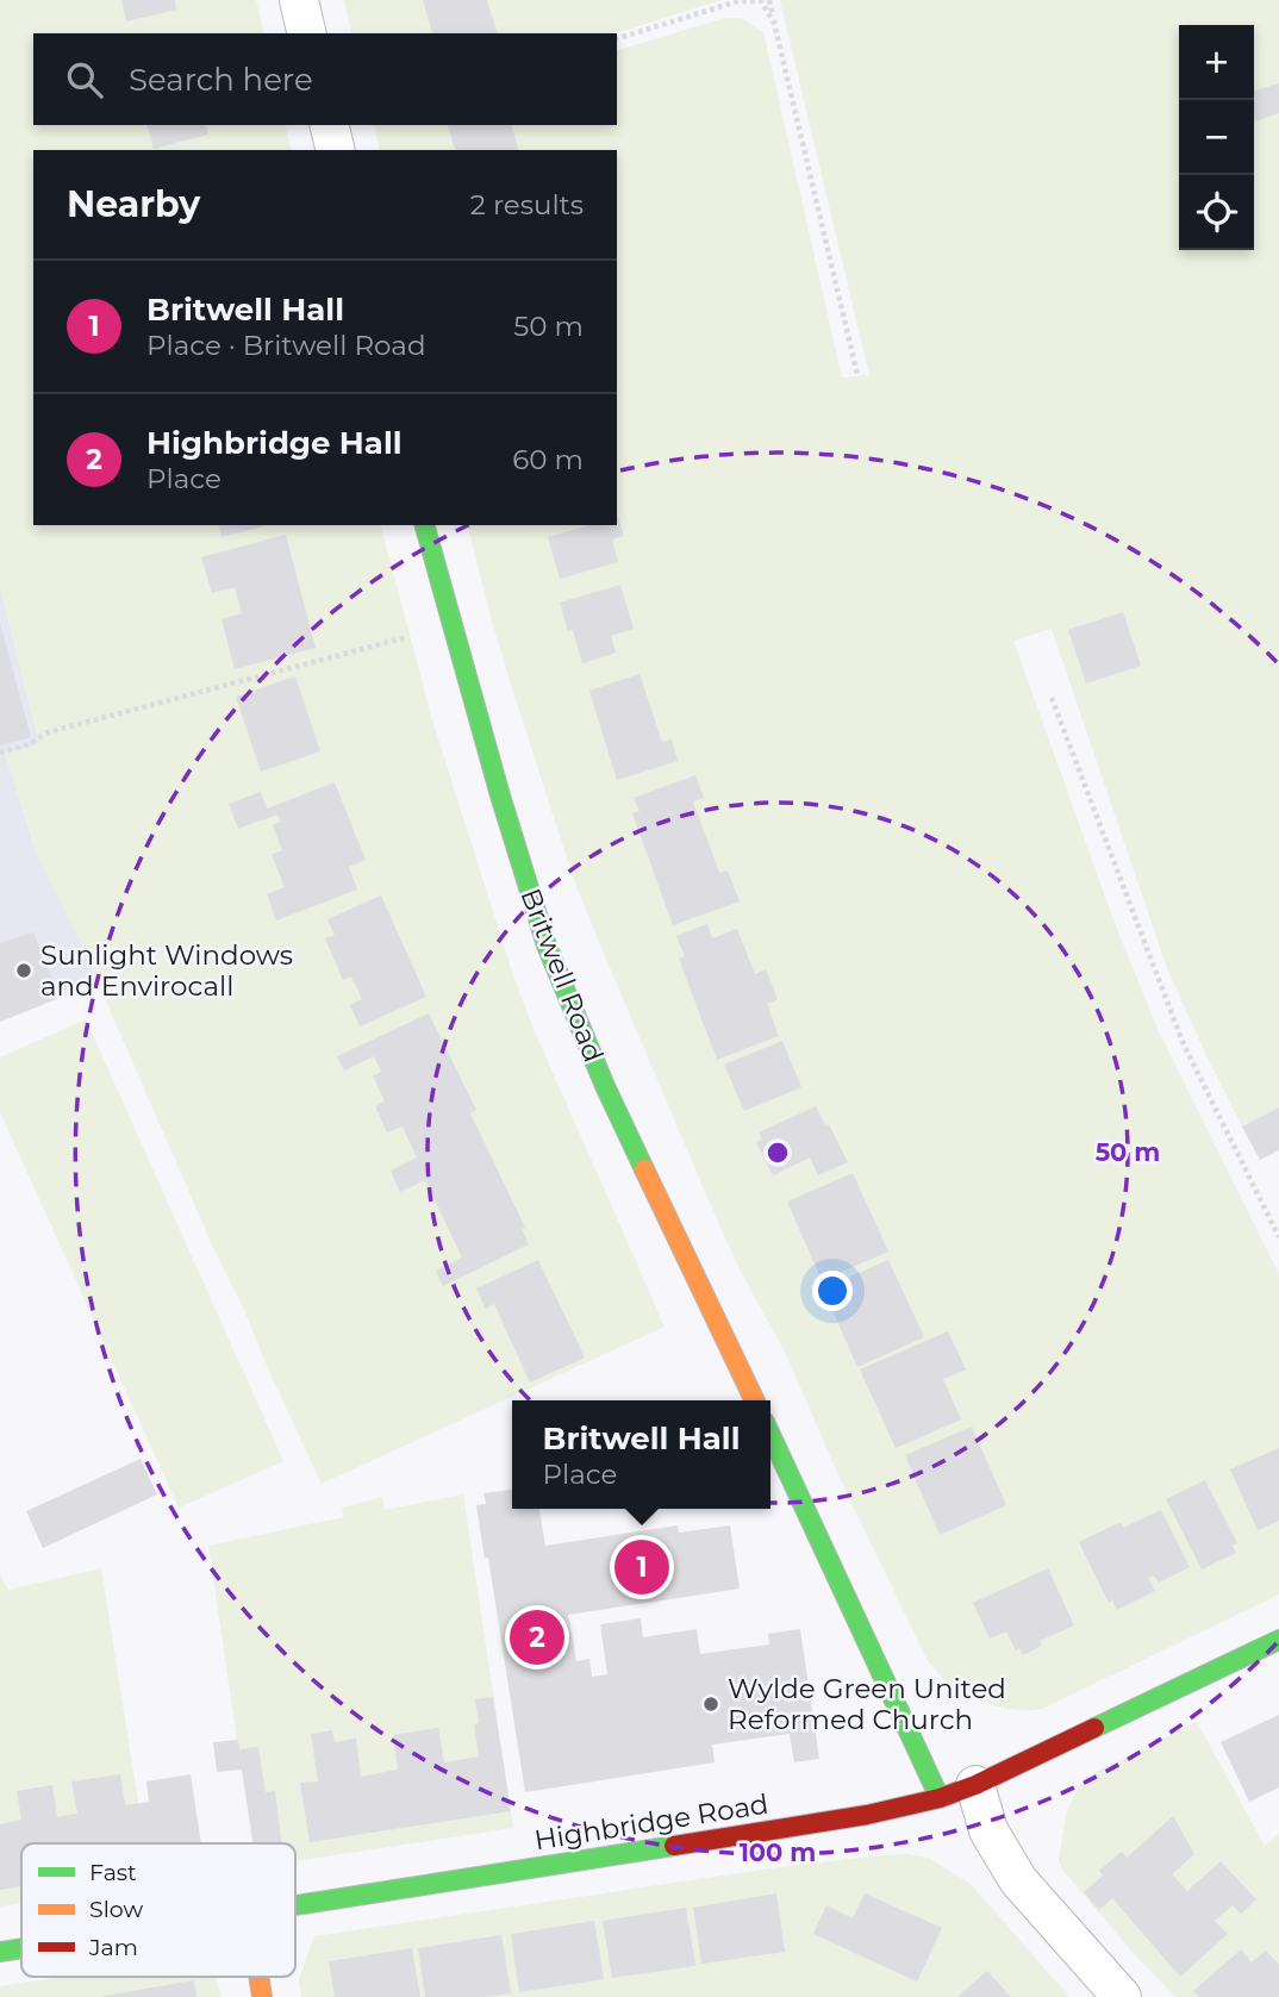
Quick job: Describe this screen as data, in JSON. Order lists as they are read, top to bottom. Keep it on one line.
{"streets":{"street":["Britwell Road","Highbridge Road"]},"places":["Sunlight Windows and Envirocall","Wylde Green United Reformed Church"],"legend":["Fast","Slow","Jam"],"page":{"map_buttons":["+","−"],"search":"Search here","heading":["Nearby","2 results"],"list":[{"mark":"1","name":"Britwell Hall","note":"Place · Britwell Road","value":"50 m"},{"mark":"2","name":"Highbridge Hall","note":"Place","value":"60 m"}],"popup":["Britwell Hall","Place"],"pins":["1","2"]},"rings":["50 m","100 m"]}
